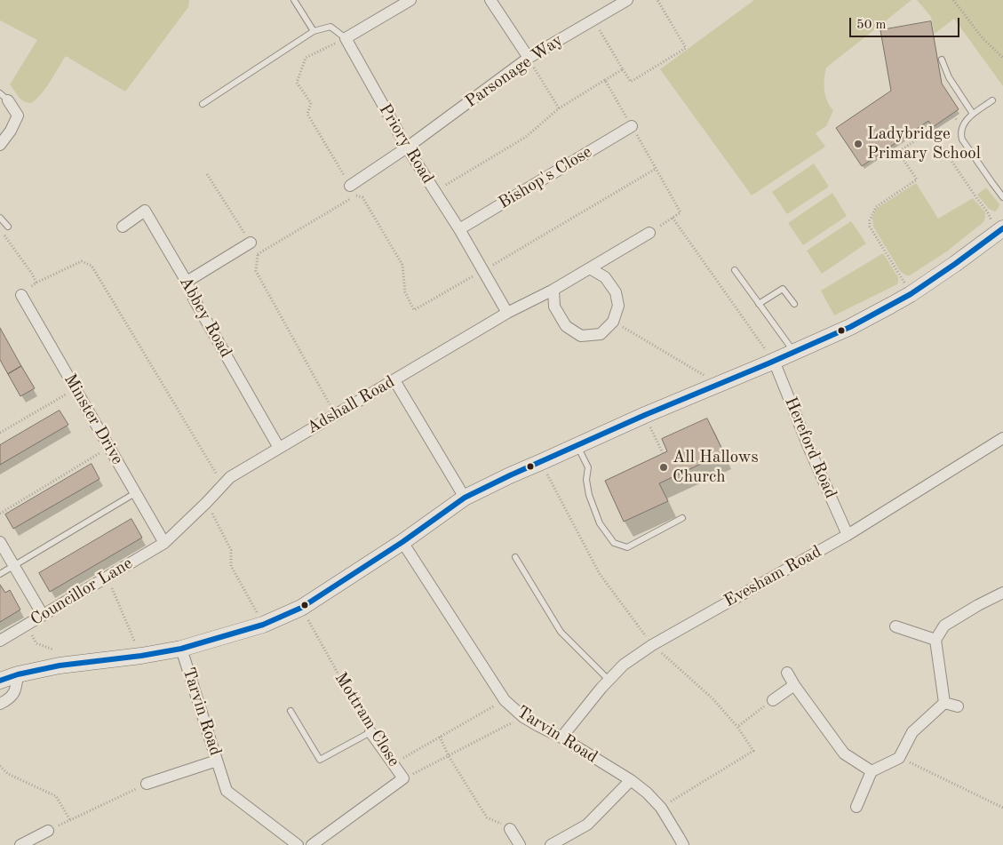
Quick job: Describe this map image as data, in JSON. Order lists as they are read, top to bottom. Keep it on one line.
{"streets":{"street":["Parsonage Way","Priory Road","Bishop's Close","Abbey Road","Adshall Road","Minster Drive","Hereford Road","Evesham Road","Councillor Lane","Tarvin Road","Mottram Close"]},"crossings":[["Parsonage Way","Priory Road"],["Priory Road","Bishop's Close"],["Priory Road","Adshall Road"],["Abbey Road","Adshall Road"],["Adshall Road","Minster Drive"],["Adshall Road","Councillor Lane"],["Minster Drive","Councillor Lane"],["Hereford Road","Evesham Road"],["Evesham Road","Tarvin Road"]],"places":["Ladybridge Primary School","All Hallows Church"],"scale_bar":"50 m"}
